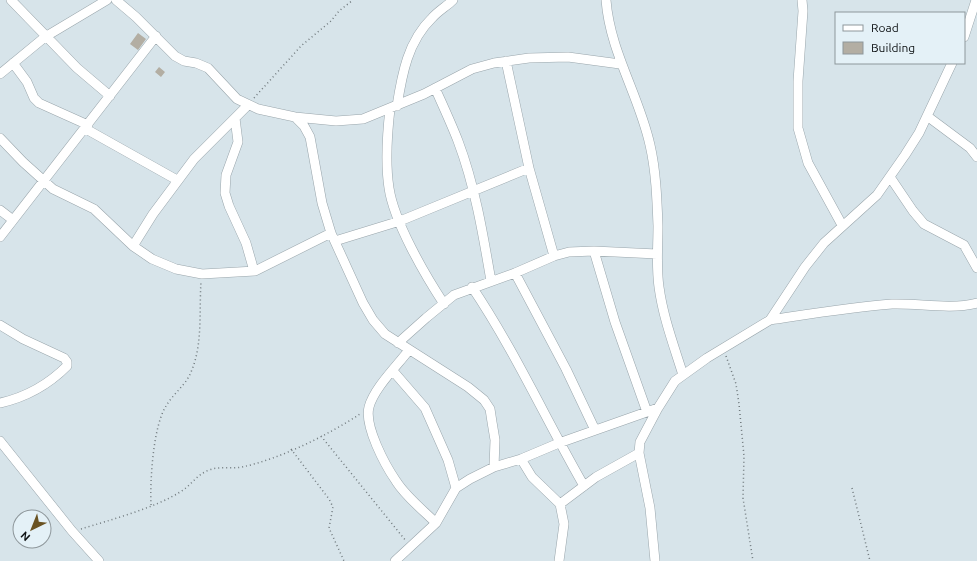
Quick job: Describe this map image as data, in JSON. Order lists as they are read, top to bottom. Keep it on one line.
{"legend":["Road","Building"],"north":"bottom left"}
